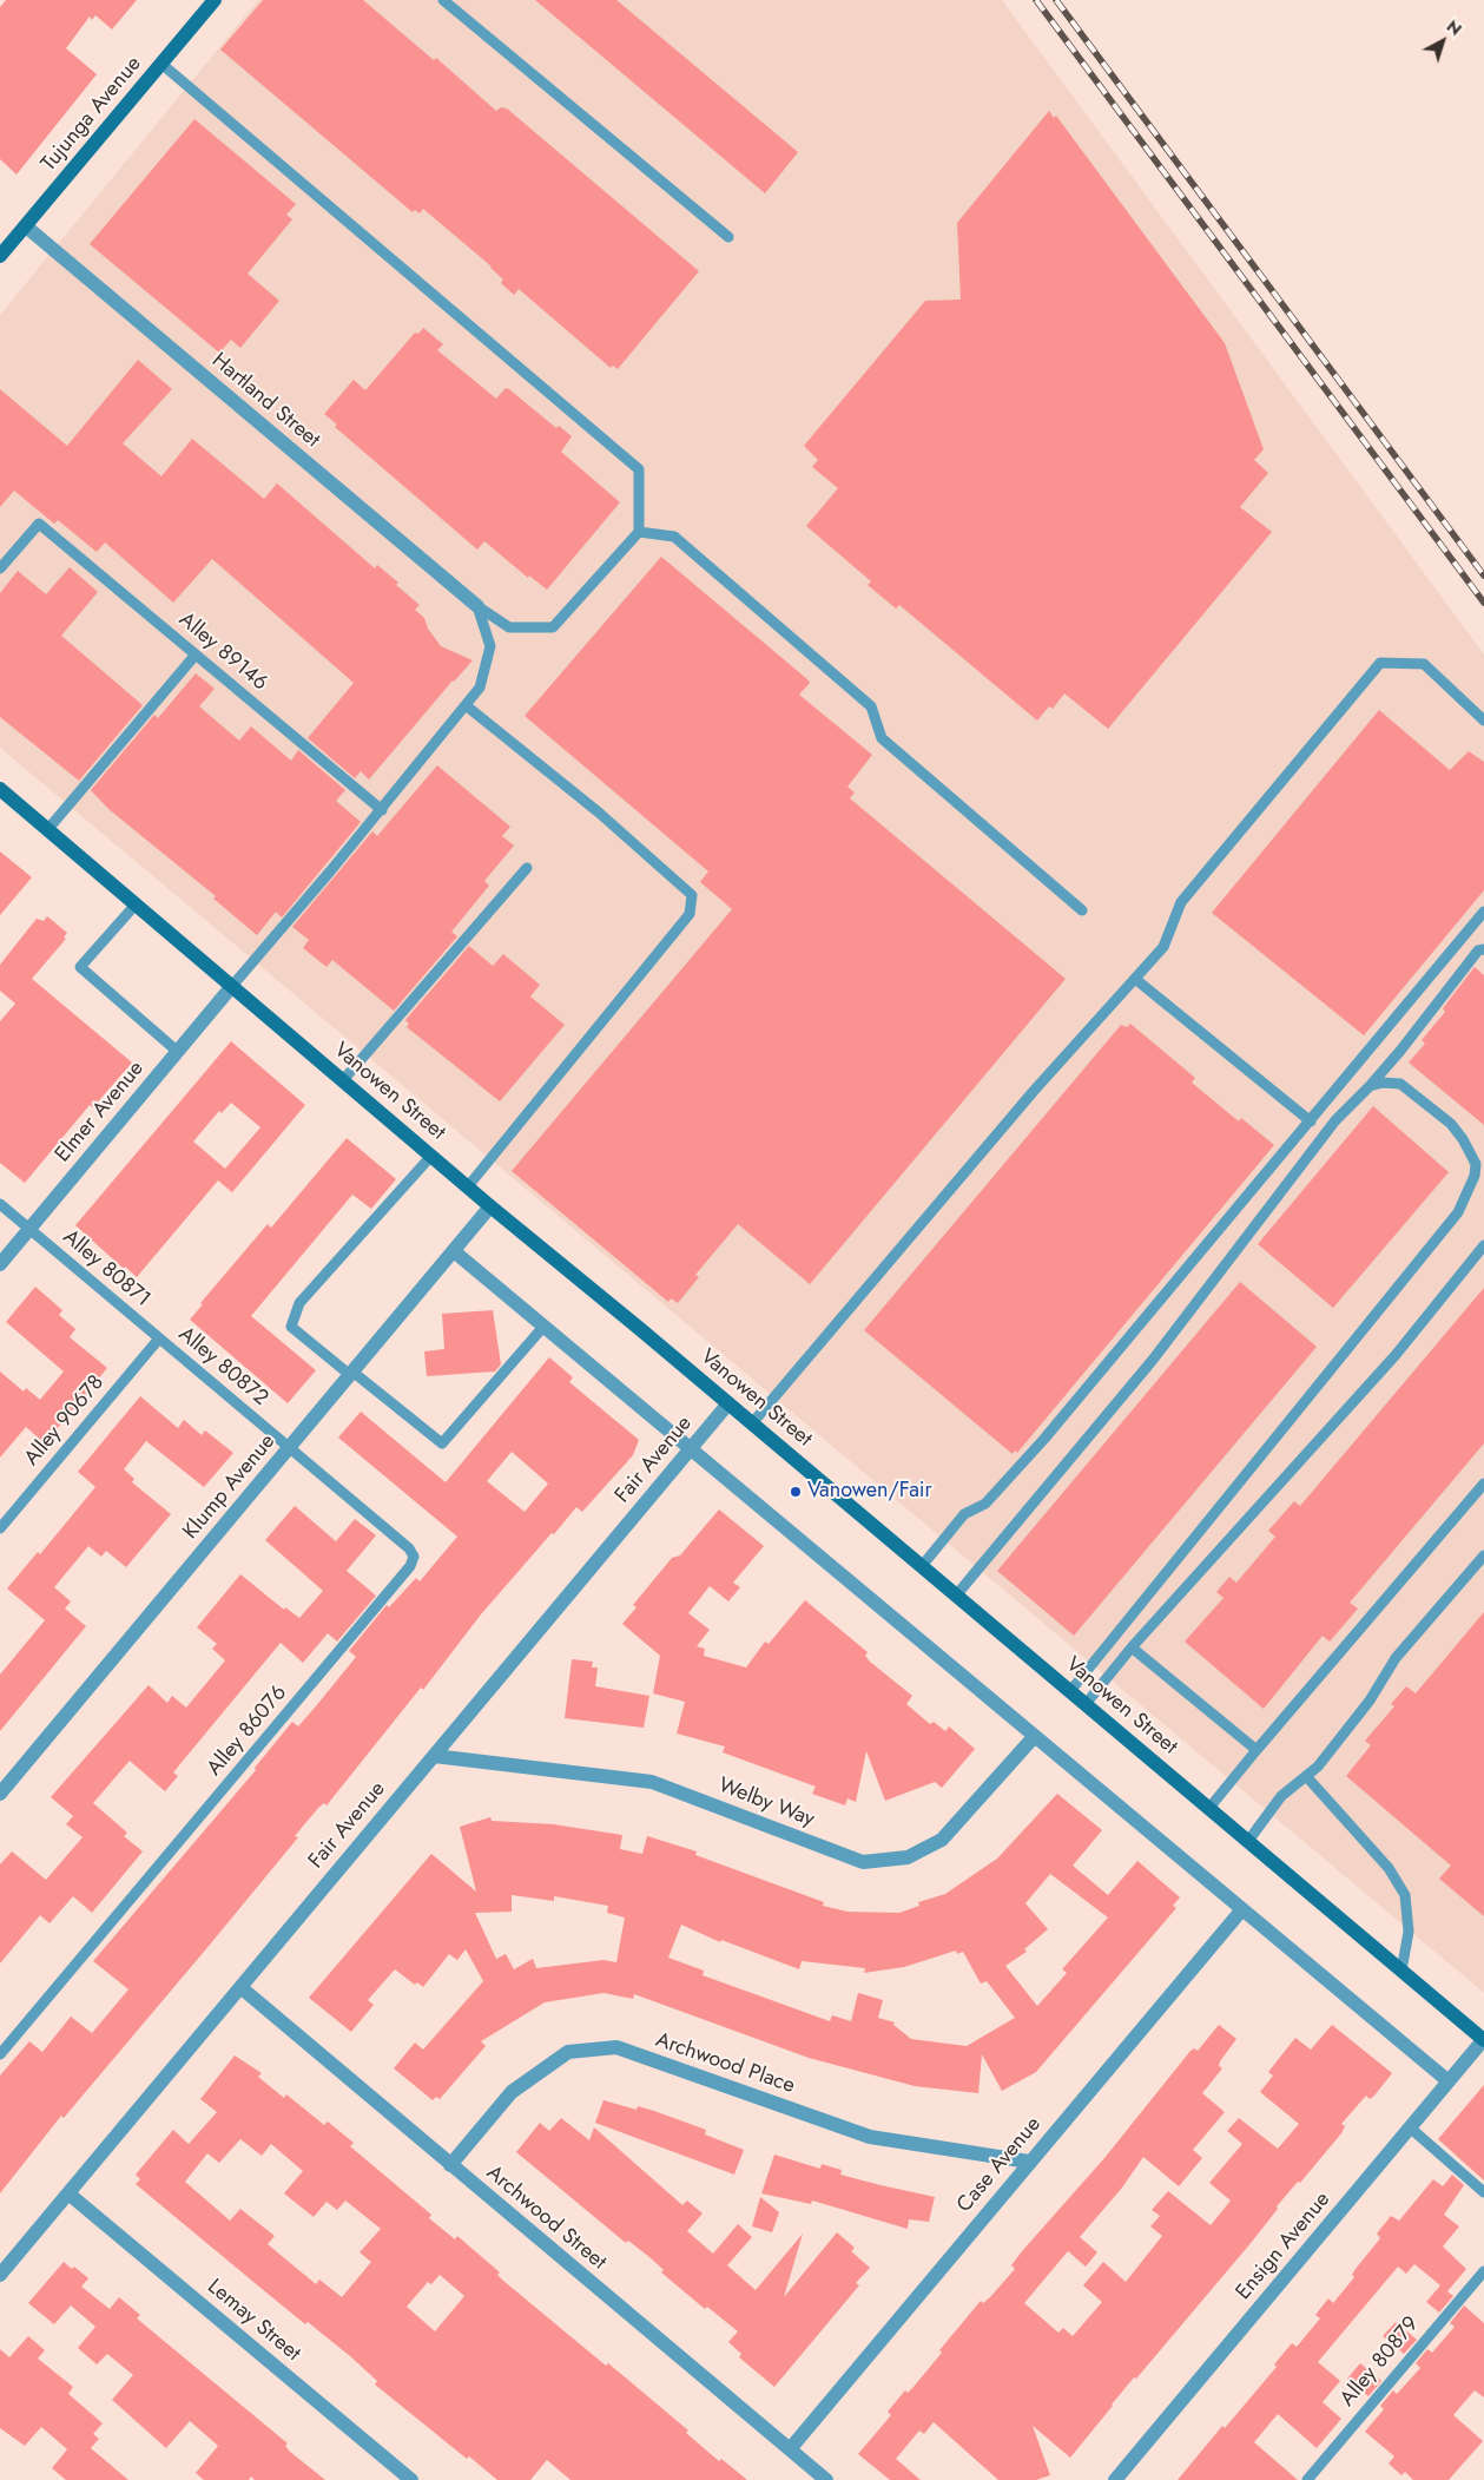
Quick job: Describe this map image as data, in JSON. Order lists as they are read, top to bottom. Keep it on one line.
{"streets":{"main road":["Tujunga Avenue","Vanowen Street"],"street":["Hartland Street","Elmer Avenue","Fair Avenue","Klump Avenue","Welby Way","Archwood Place","Case Avenue","Archwood Street","Ensign Avenue","Lemay Street"],"lane":["Alley 89146","Alley 80871","Alley 80872","Alley 90678","Alley 86076","Alley 80879"]},"crossings":[["Tujunga Avenue","Hartland Street"],["Vanowen Street","Elmer Avenue"],["Vanowen Street","Fair Avenue"],["Vanowen Street","Klump Avenue"],["Vanowen Street","Ensign Avenue"],["Elmer Avenue","Alley 80871"],["Alley 80871","Alley 80872"],["Alley 80871","Alley 90678"],["Alley 80872","Alley 90678"],["Alley 80872","Klump Avenue"],["Alley 80872","Alley 86076"],["Fair Avenue","Welby Way"],["Fair Avenue","Archwood Street"],["Fair Avenue","Lemay Street"],["Klump Avenue","Alley 86076"],["Archwood Place","Case Avenue"],["Archwood Place","Archwood Street"],["Case Avenue","Archwood Street"]],"places":["Vanowen/Fair"],"north":"top right"}
